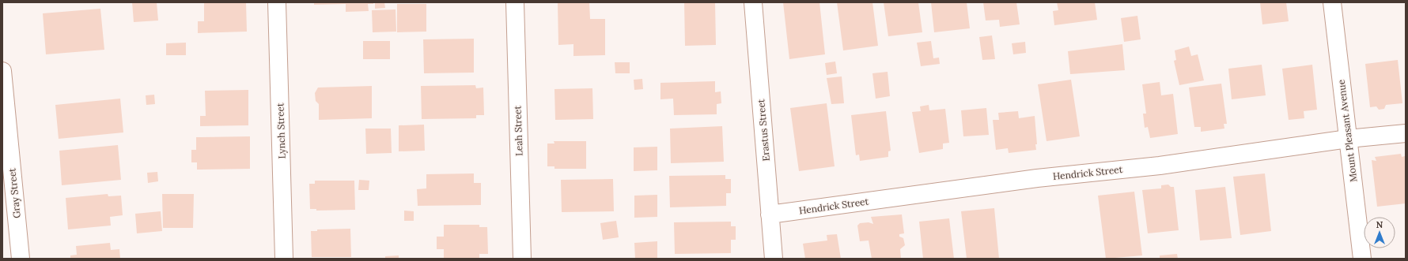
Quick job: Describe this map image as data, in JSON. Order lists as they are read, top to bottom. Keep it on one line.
{"streets":{"street":["Erastus Street","Lynch Street","Leah Street","Mount Pleasant Avenue","Hendrick Street","Gray Street"]},"crossings":[["Erastus Street","Hendrick Street"],["Mount Pleasant Avenue","Hendrick Street"]],"north":"top"}
